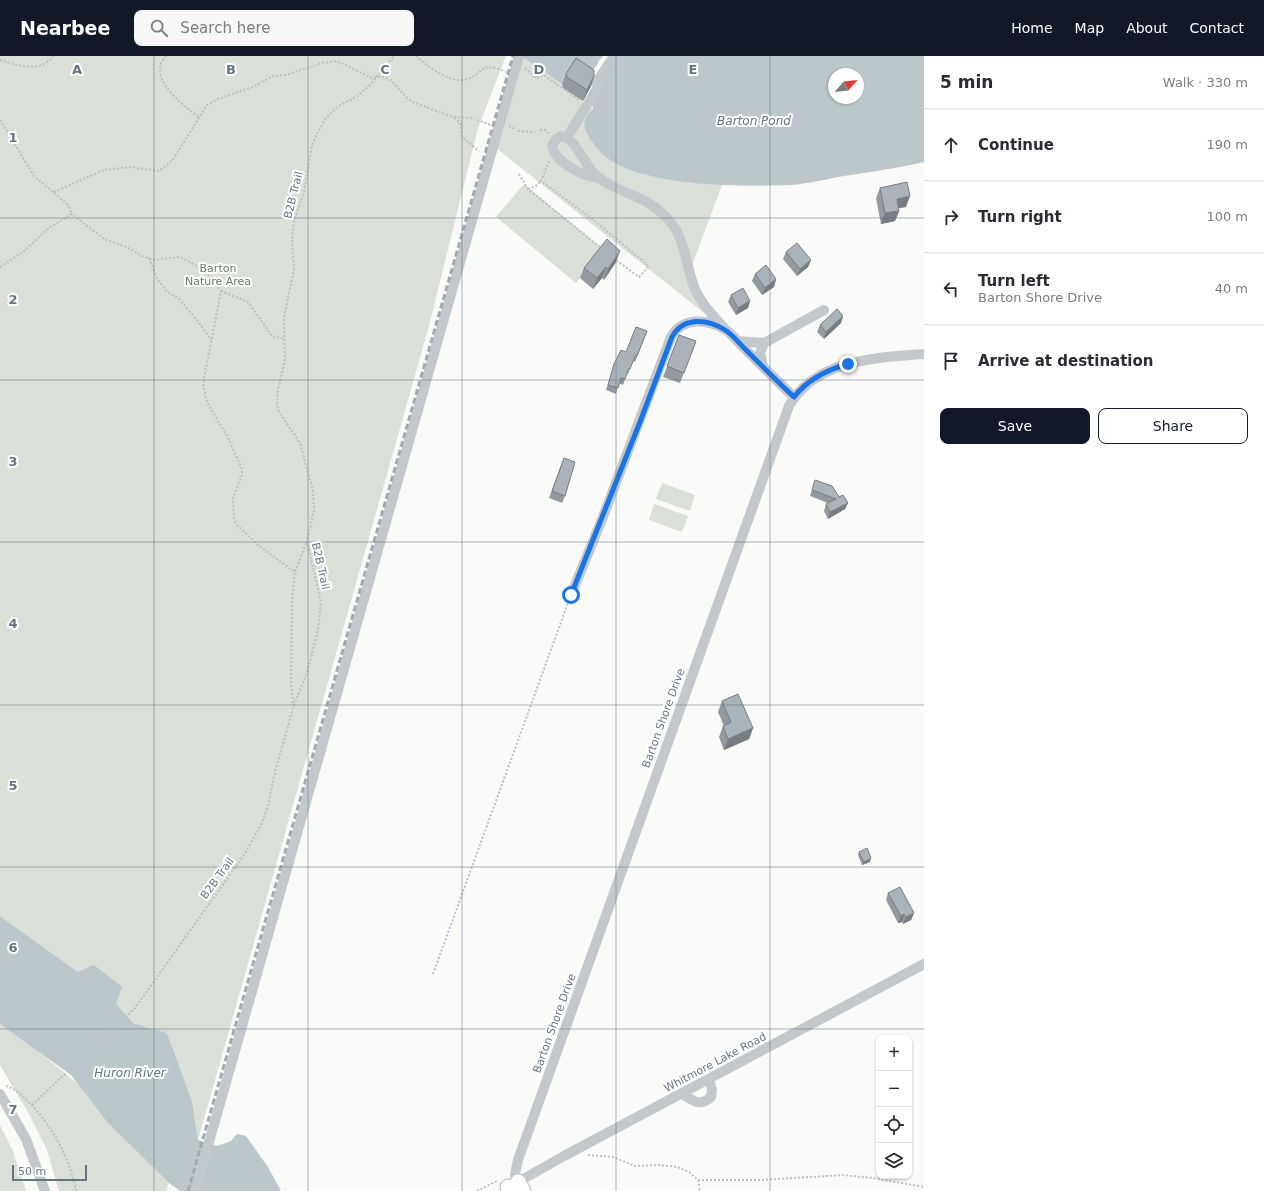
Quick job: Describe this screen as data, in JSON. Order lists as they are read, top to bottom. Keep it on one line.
{"streets":{"street":["Barton Shore Drive","Whitmore Lake Road"],"path":["B2B Trail"]},"crossings":[["Barton Shore Drive","Whitmore Lake Road"]],"water":["Barton Pond","Huron River"],"parks":["Barton Nature Area"],"scale_bar":"50 m","north":"top right","page":{"header":"Nearbee","search":"Search here","nav":["Home","Map","About","Contact"],"heading":["5 min","Walk · 330 m"],"list":[["Continue","190 m"],["Turn right","100 m"],["Turn left","Barton Shore Drive","40 m"],"Arrive at destination"],"buttons":["Save","Share"],"map_buttons":["+","−"],"scale":"50 m"},"grid":{"columns":["A","B","C","D","E"],"rows":["1","2","3","4","5","6","7"]}}
